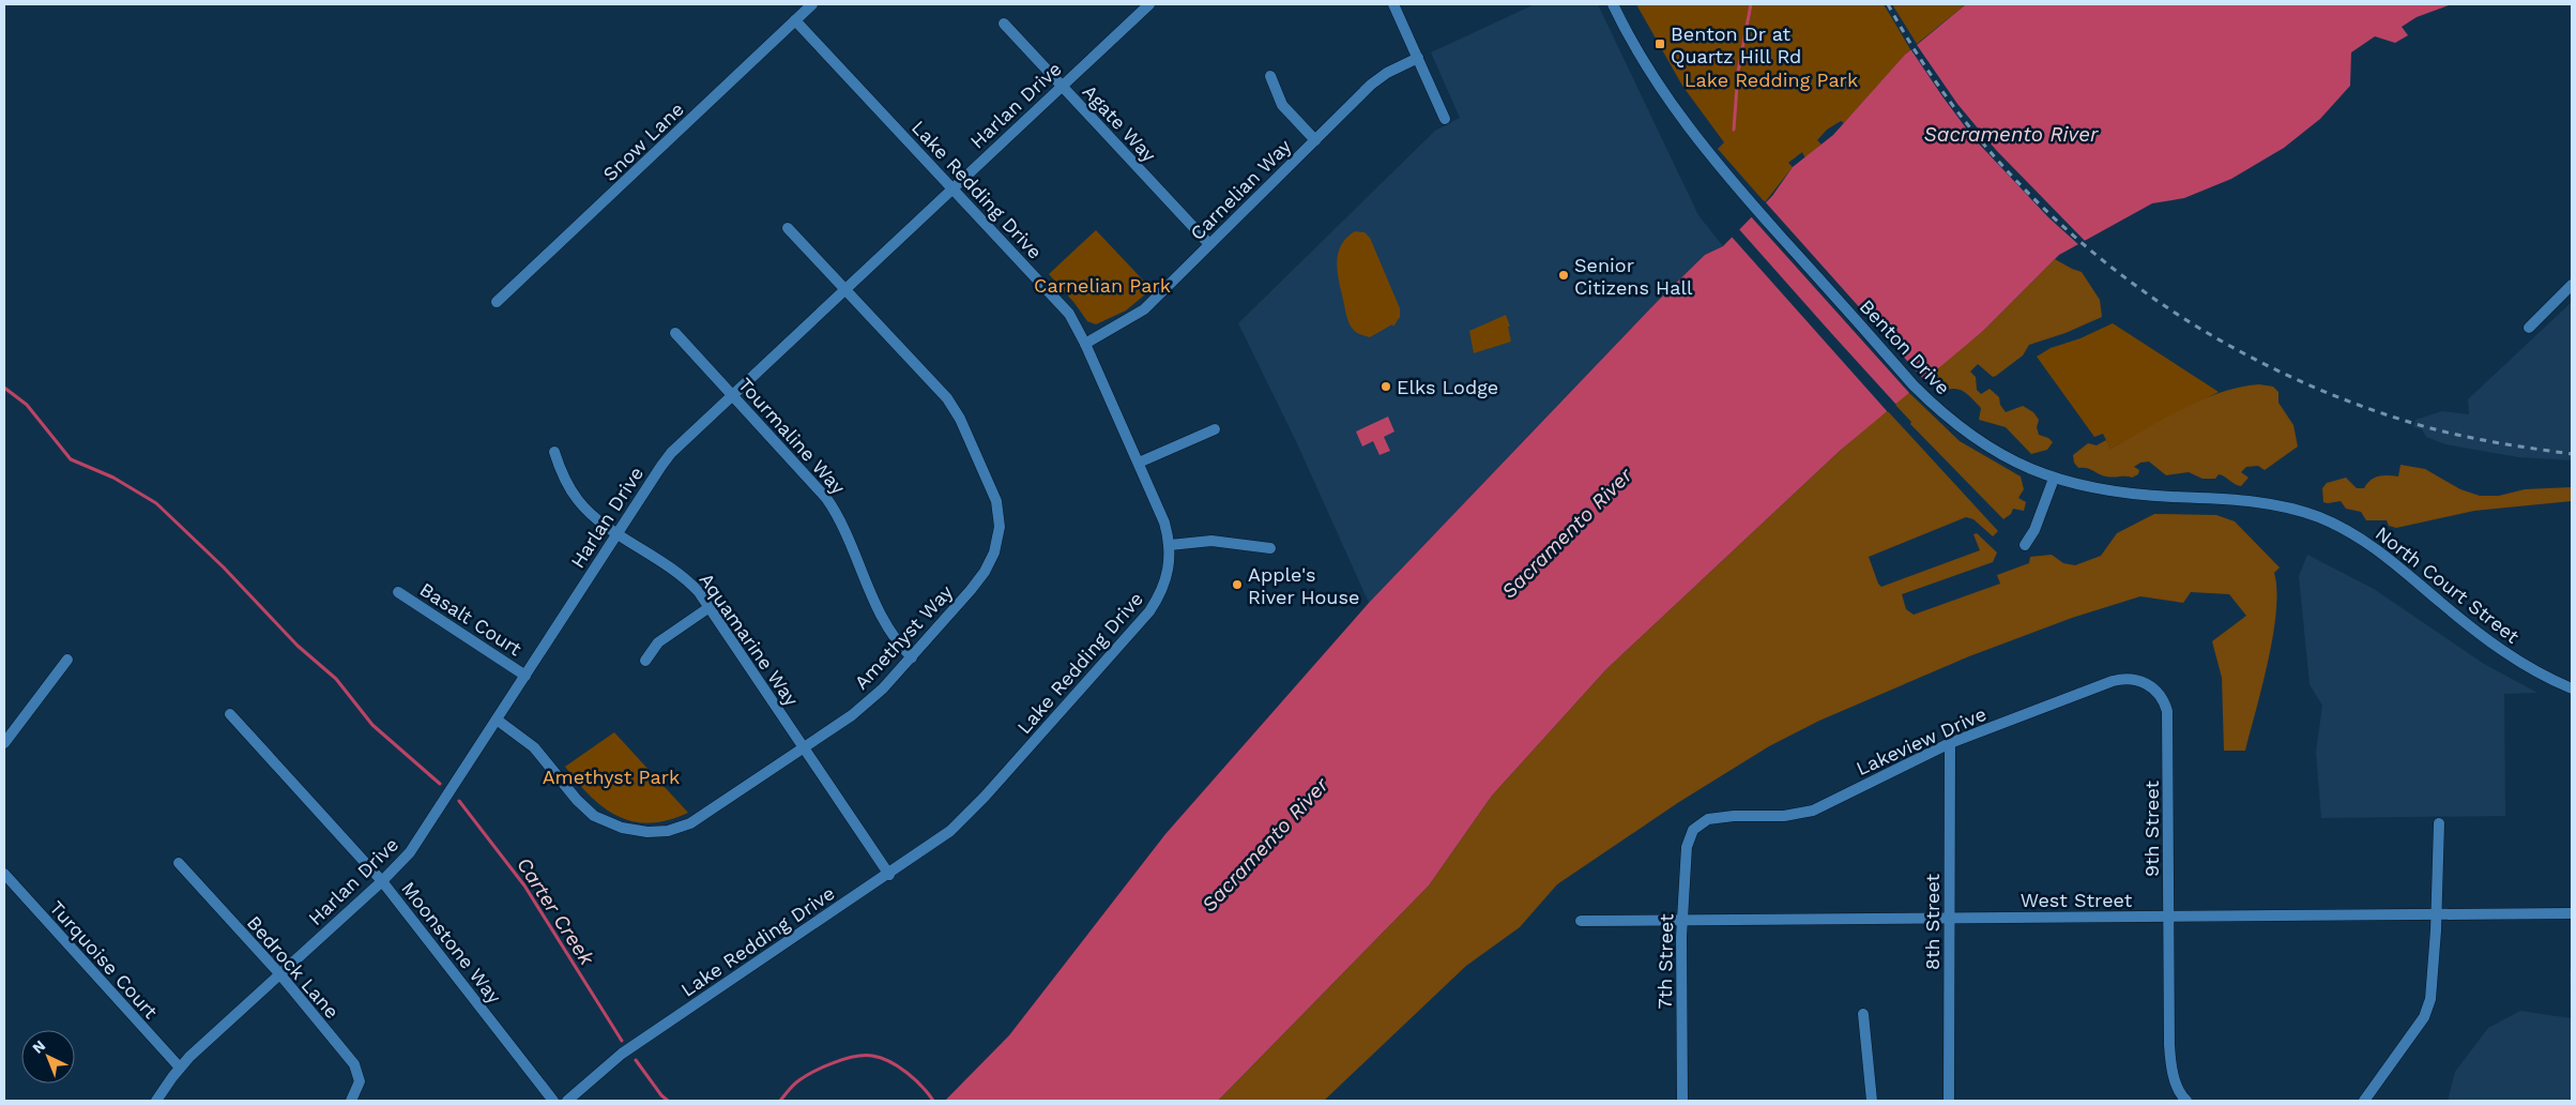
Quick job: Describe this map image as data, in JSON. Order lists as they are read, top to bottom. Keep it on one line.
{"streets":{"street":["Harlan Drive","Agate Way","Snow Lane","Lake Redding Drive","Carnelian Way","Benton Drive","Tourmaline Way","North Court Street","Basalt Court","Amethyst Way","Aquamarine Way","Lakeview Drive","9th Street","West Street","8th Street","Moonstone Way","Turquoise Court","7th Street","Bedrock Lane"]},"crossings":[["Harlan Drive","Agate Way"],["Harlan Drive","Lake Redding Drive"],["Harlan Drive","Tourmaline Way"],["Harlan Drive","Basalt Court"],["Harlan Drive","Amethyst Way"],["Harlan Drive","Aquamarine Way"],["Harlan Drive","Moonstone Way"],["Harlan Drive","Turquoise Court"],["Harlan Drive","Bedrock Lane"],["Agate Way","Carnelian Way"],["Snow Lane","Lake Redding Drive"],["Lake Redding Drive","Carnelian Way"],["Lake Redding Drive","Aquamarine Way"],["Benton Drive","North Court Street"],["Tourmaline Way","Amethyst Way"],["Amethyst Way","Aquamarine Way"],["Lakeview Drive","9th Street"],["Lakeview Drive","8th Street"],["Lakeview Drive","7th Street"],["9th Street","West Street"],["West Street","8th Street"],["West Street","7th Street"]],"water":["Sacramento River","Carter Creek"],"parks":["Lake Redding Park","Carnelian Park","Amethyst Park"],"places":{"transit":["Benton Dr at Quartz Hill Rd"],"other":["Senior Citizens Hall","Elks Lodge","Apple's River House"]},"north":"top left"}
